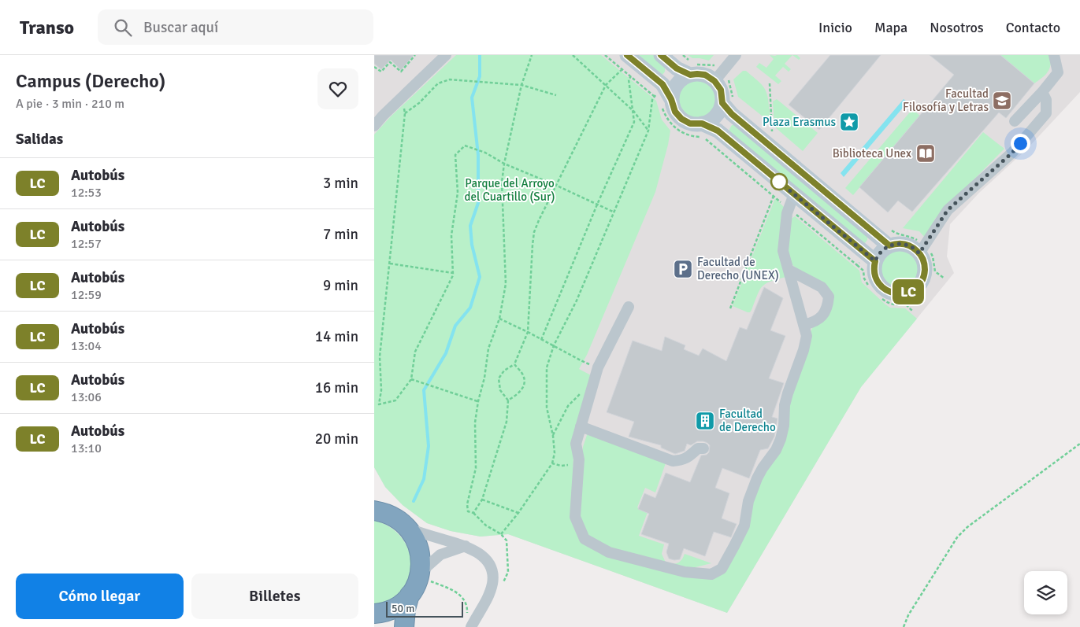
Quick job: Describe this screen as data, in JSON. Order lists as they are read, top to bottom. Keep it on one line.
{"parks":["Parque del Arroyo del Cuartillo (Sur)"],"places":{"school or university":["Facultad Filosofía y Letras"],"place":["Plaza Erasmus"],"library":["Biblioteca Unex"],"parking":["Facultad de Derecho (UNEX)"],"building":["Facultad de Derecho"]},"lines":["bus line LC"],"scale_bar":"50 m","page":{"header":"Transo","search":"Buscar aquí","nav":["Inicio","Mapa","Nosotros","Contacto"],"heading":[["Campus (Derecho)","A pie · 3 min · 210 m"],"Salidas"],"on_map":"LC","list":[{"mark":"LC","name":"Autobús","note":"12:53","value":"3 min"},{"mark":"LC","name":"Autobús","note":"12:57","value":"7 min"},{"mark":"LC","name":"Autobús","note":"12:59","value":"9 min"},{"mark":"LC","name":"Autobús","note":"13:04","value":"14 min"},{"mark":"LC","name":"Autobús","note":"13:06","value":"16 min"},{"mark":"LC","name":"Autobús","note":"13:10","value":"20 min"}],"buttons":["Cómo llegar","Billetes"],"scale":"50 m"}}
